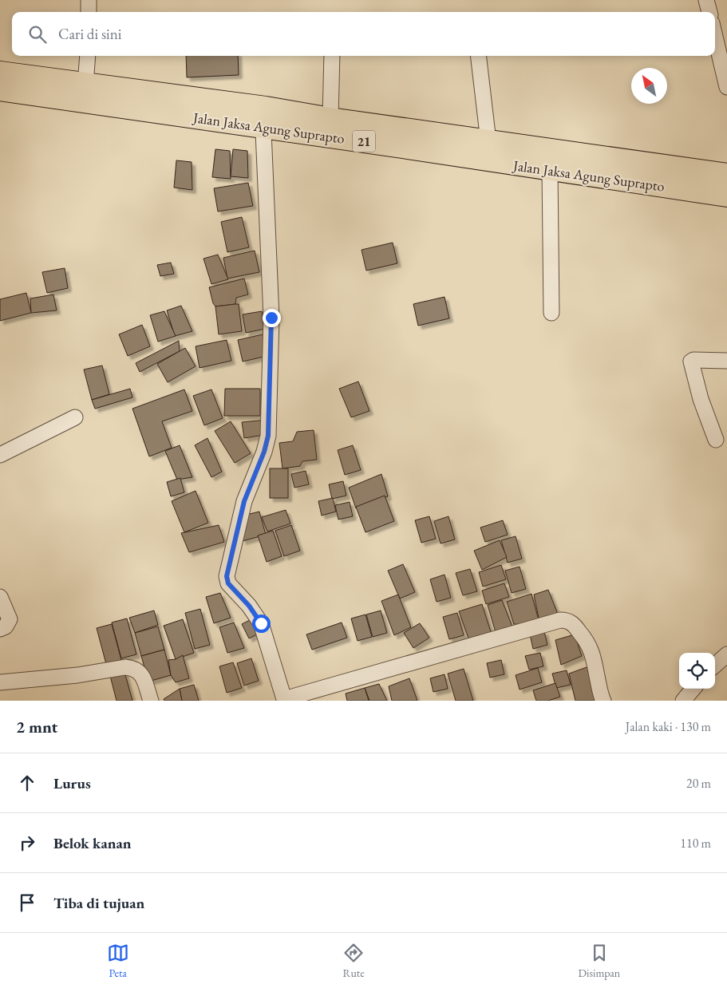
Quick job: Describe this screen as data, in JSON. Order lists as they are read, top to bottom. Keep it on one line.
{"streets":{"highway":["Jalan Jaksa Agung Suprapto","21"]},"north":"top left","page":{"search":"Cari di sini","heading":["2 mnt","Jalan kaki · 130 m"],"list":[["Lurus","20 m"],["Belok kanan","110 m"],"Tiba di tujuan"],"nav":["Peta","Rute","Disimpan"]}}
